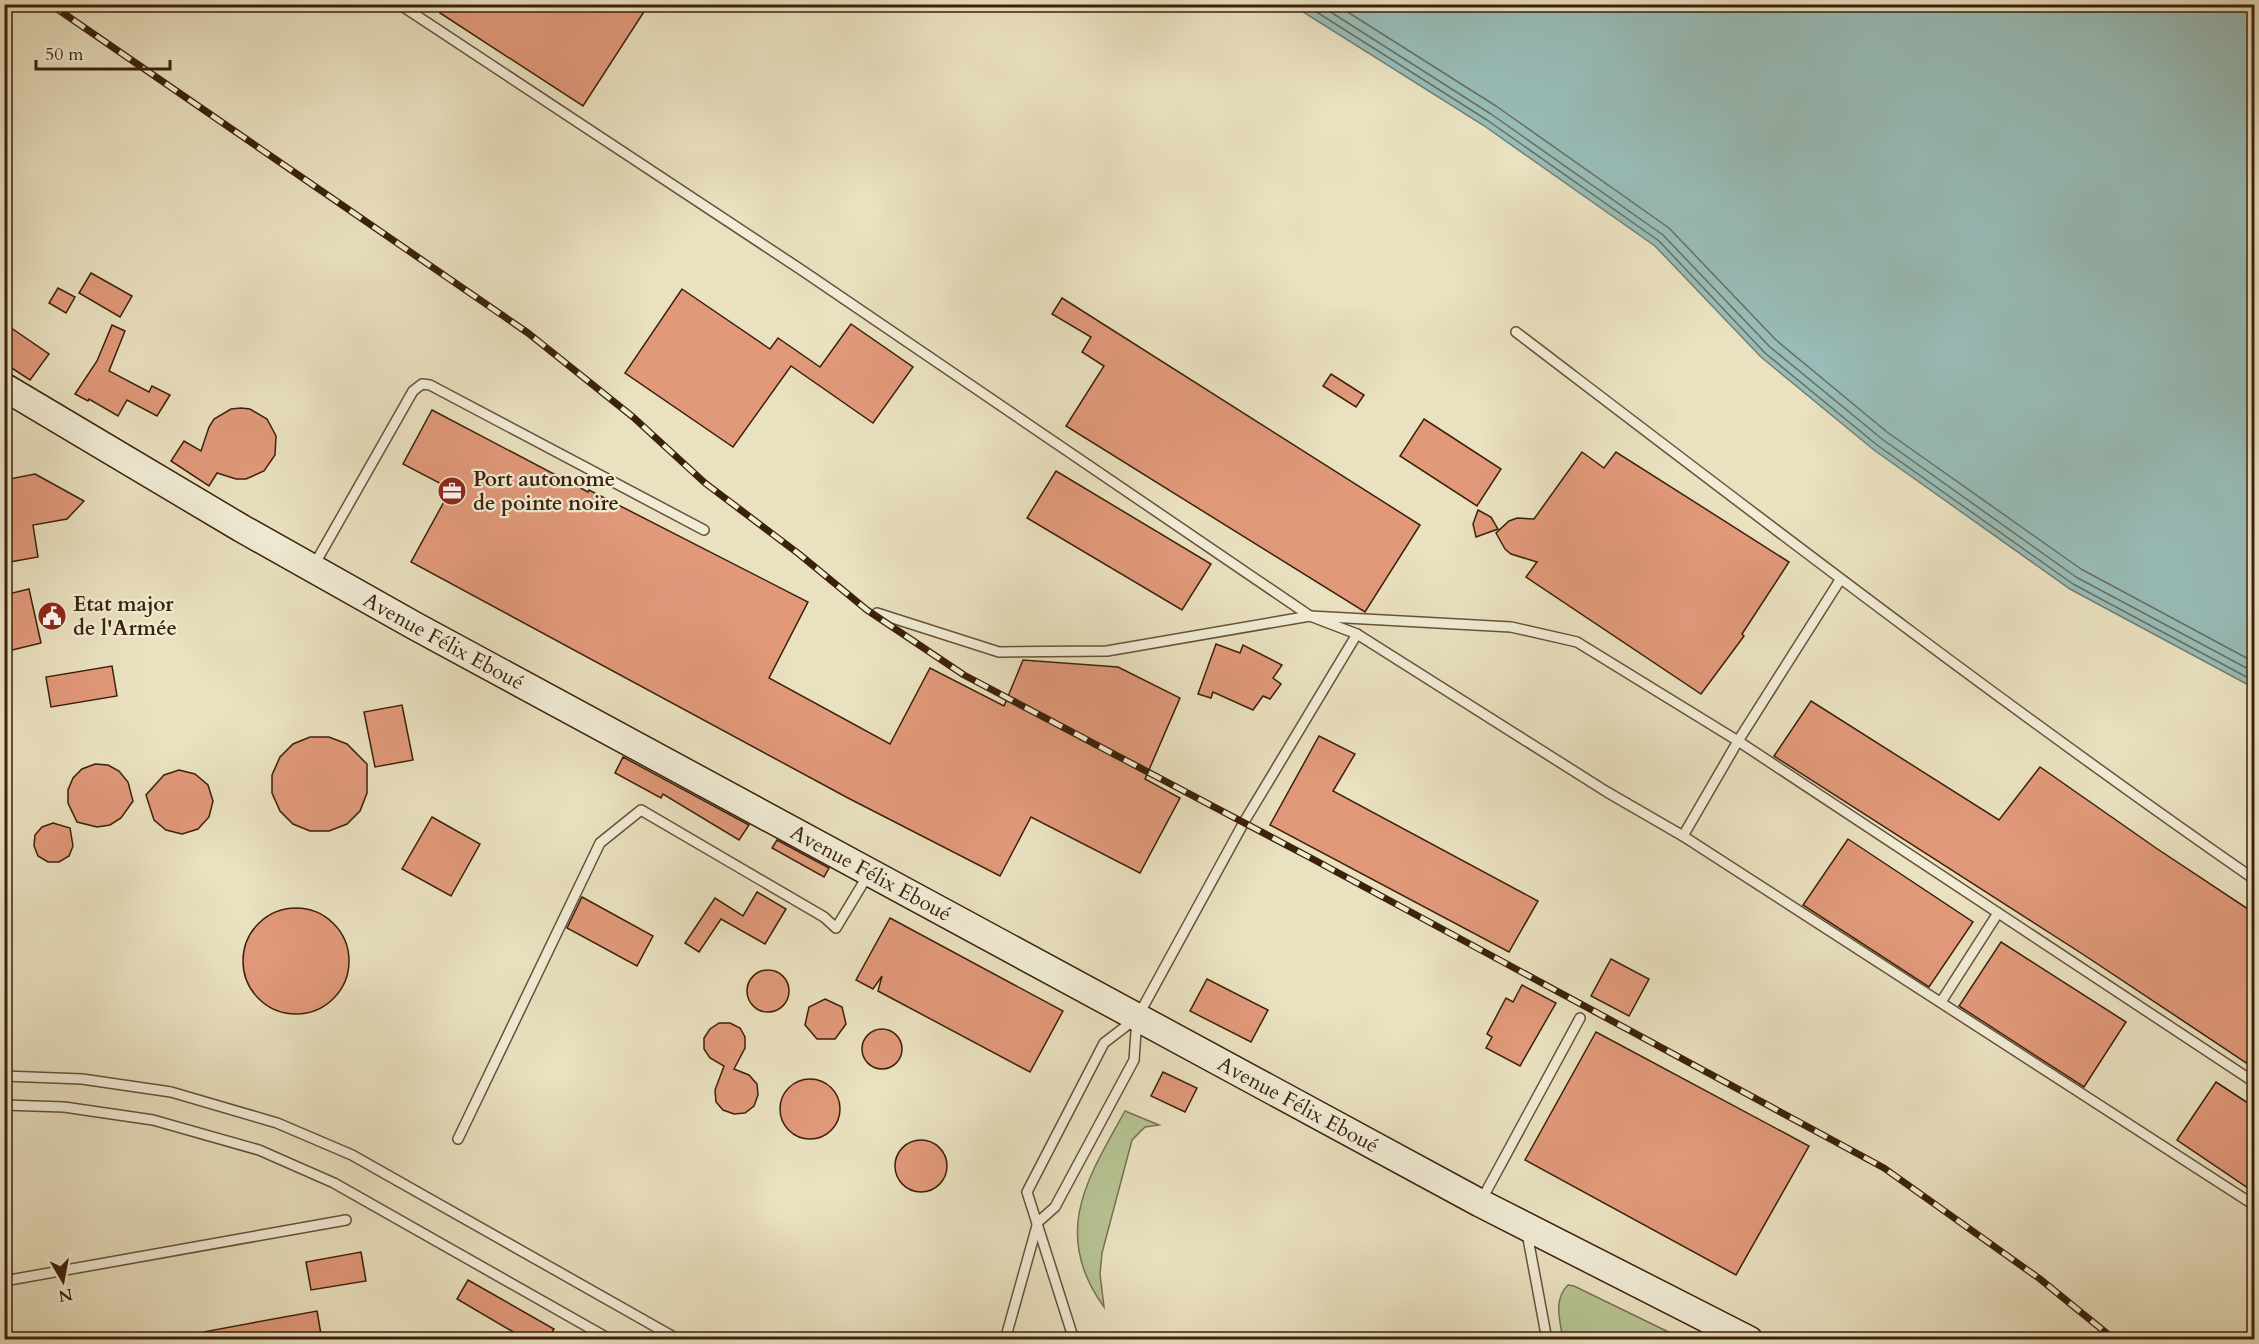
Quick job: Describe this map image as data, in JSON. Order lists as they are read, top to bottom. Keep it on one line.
{"streets":{"street":["Avenue Félix Eboué"]},"places":{"office":["Port autonome de pointe noire"],"public building":["Etat major de l'Armée"]},"scale_bar":"50 m","north":"bottom"}
